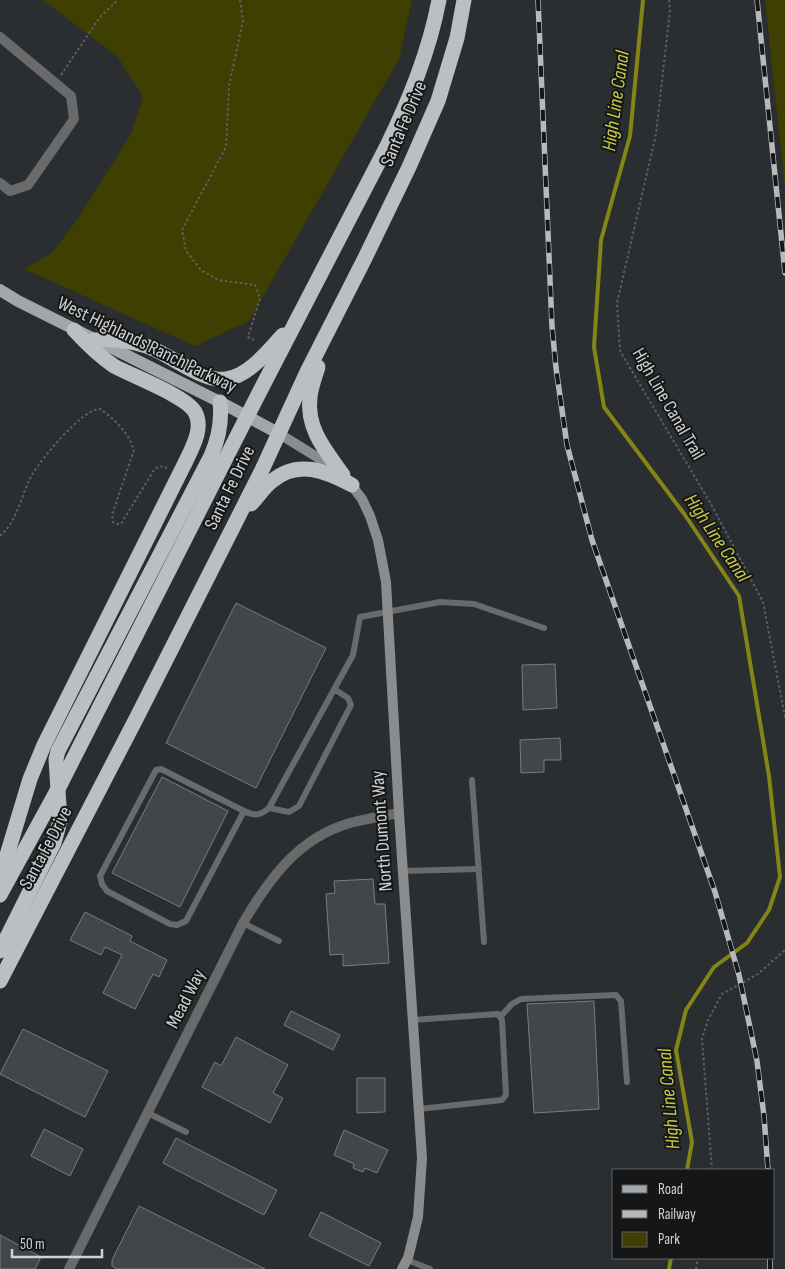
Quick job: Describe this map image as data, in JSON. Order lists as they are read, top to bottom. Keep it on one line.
{"streets":{"highway":["Santa Fe Drive"],"main road":["West Highlands Ranch Parkway"],"street":["North Dumont Way","Mead Way"],"path":["High Line Canal Trail"]},"crossings":[["Santa Fe Drive","West Highlands Ranch Parkway"],["Santa Fe Drive","North Dumont Way"],["West Highlands Ranch Parkway","North Dumont Way"],["North Dumont Way","Mead Way"]],"water":["High Line Canal"],"legend":["Road","Railway","Park"],"scale_bar":"50 m"}
